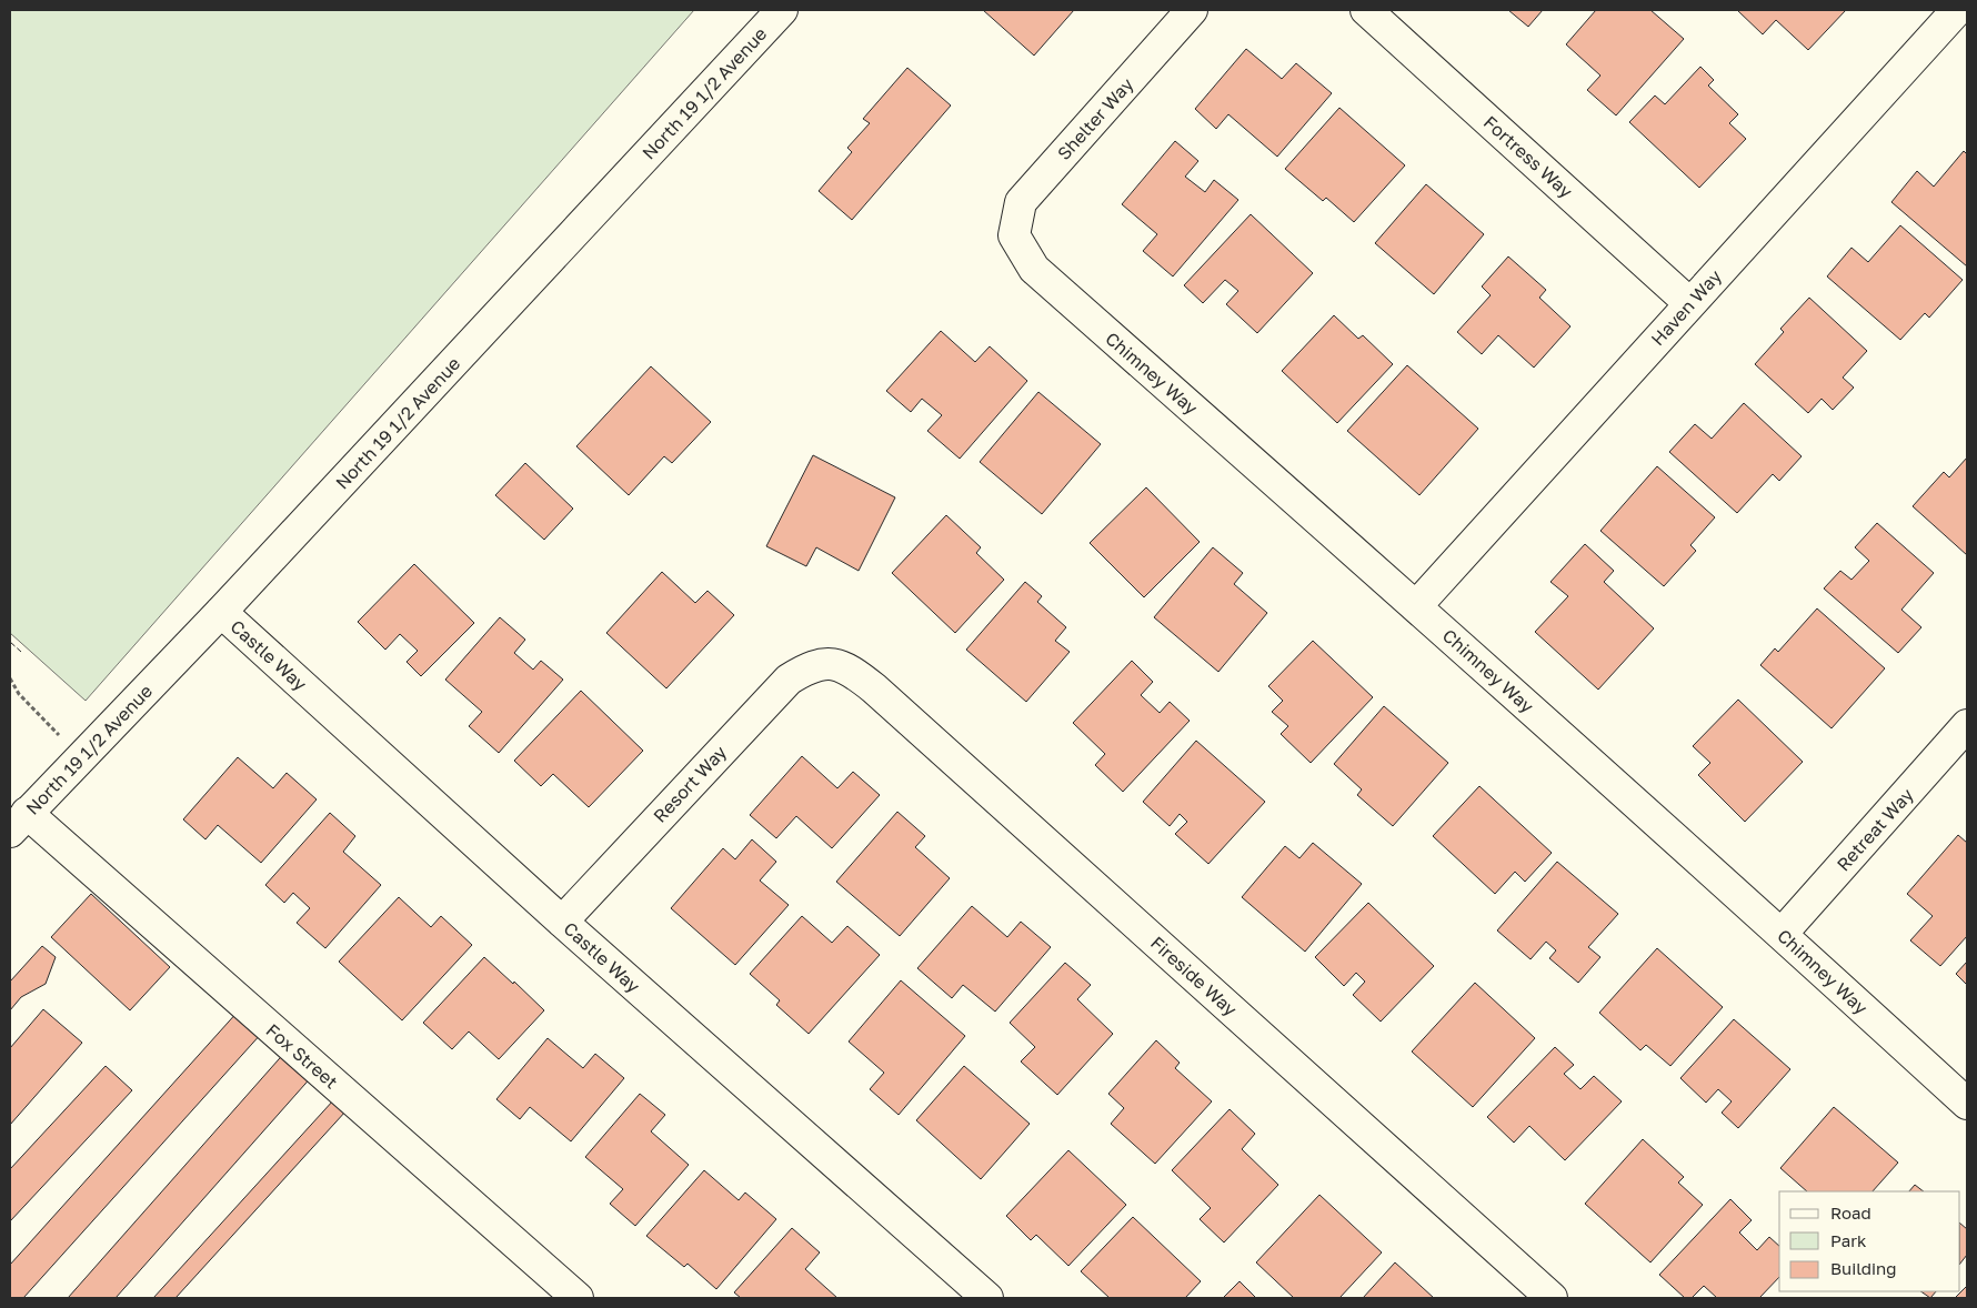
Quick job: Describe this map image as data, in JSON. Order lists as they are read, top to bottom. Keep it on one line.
{"streets":{"street":["North 19 1/2 Avenue","Shelter Way","Fortress Way","Haven Way","Chimney Way","Castle Way","Resort Way","Retreat Way","Fireside Way","Fox Street"]},"crossings":[["North 19 1/2 Avenue","Castle Way"],["North 19 1/2 Avenue","Fox Street"],["Shelter Way","Chimney Way"],["Fortress Way","Haven Way"],["Haven Way","Chimney Way"],["Chimney Way","Retreat Way"],["Castle Way","Resort Way"],["Resort Way","Fireside Way"]],"legend":["Road","Park","Building"]}
